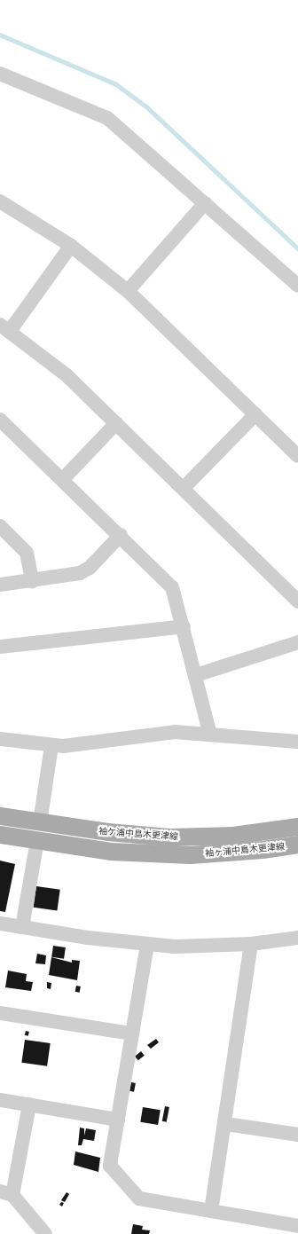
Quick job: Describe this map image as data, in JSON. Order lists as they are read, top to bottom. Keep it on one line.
{"streets":{"main road":["袖ケ浦中島木更津線","袖ヶ浦中島木更津線"]},"crossings":[["袖ケ浦中島木更津線","袖ヶ浦中島木更津線"]]}
